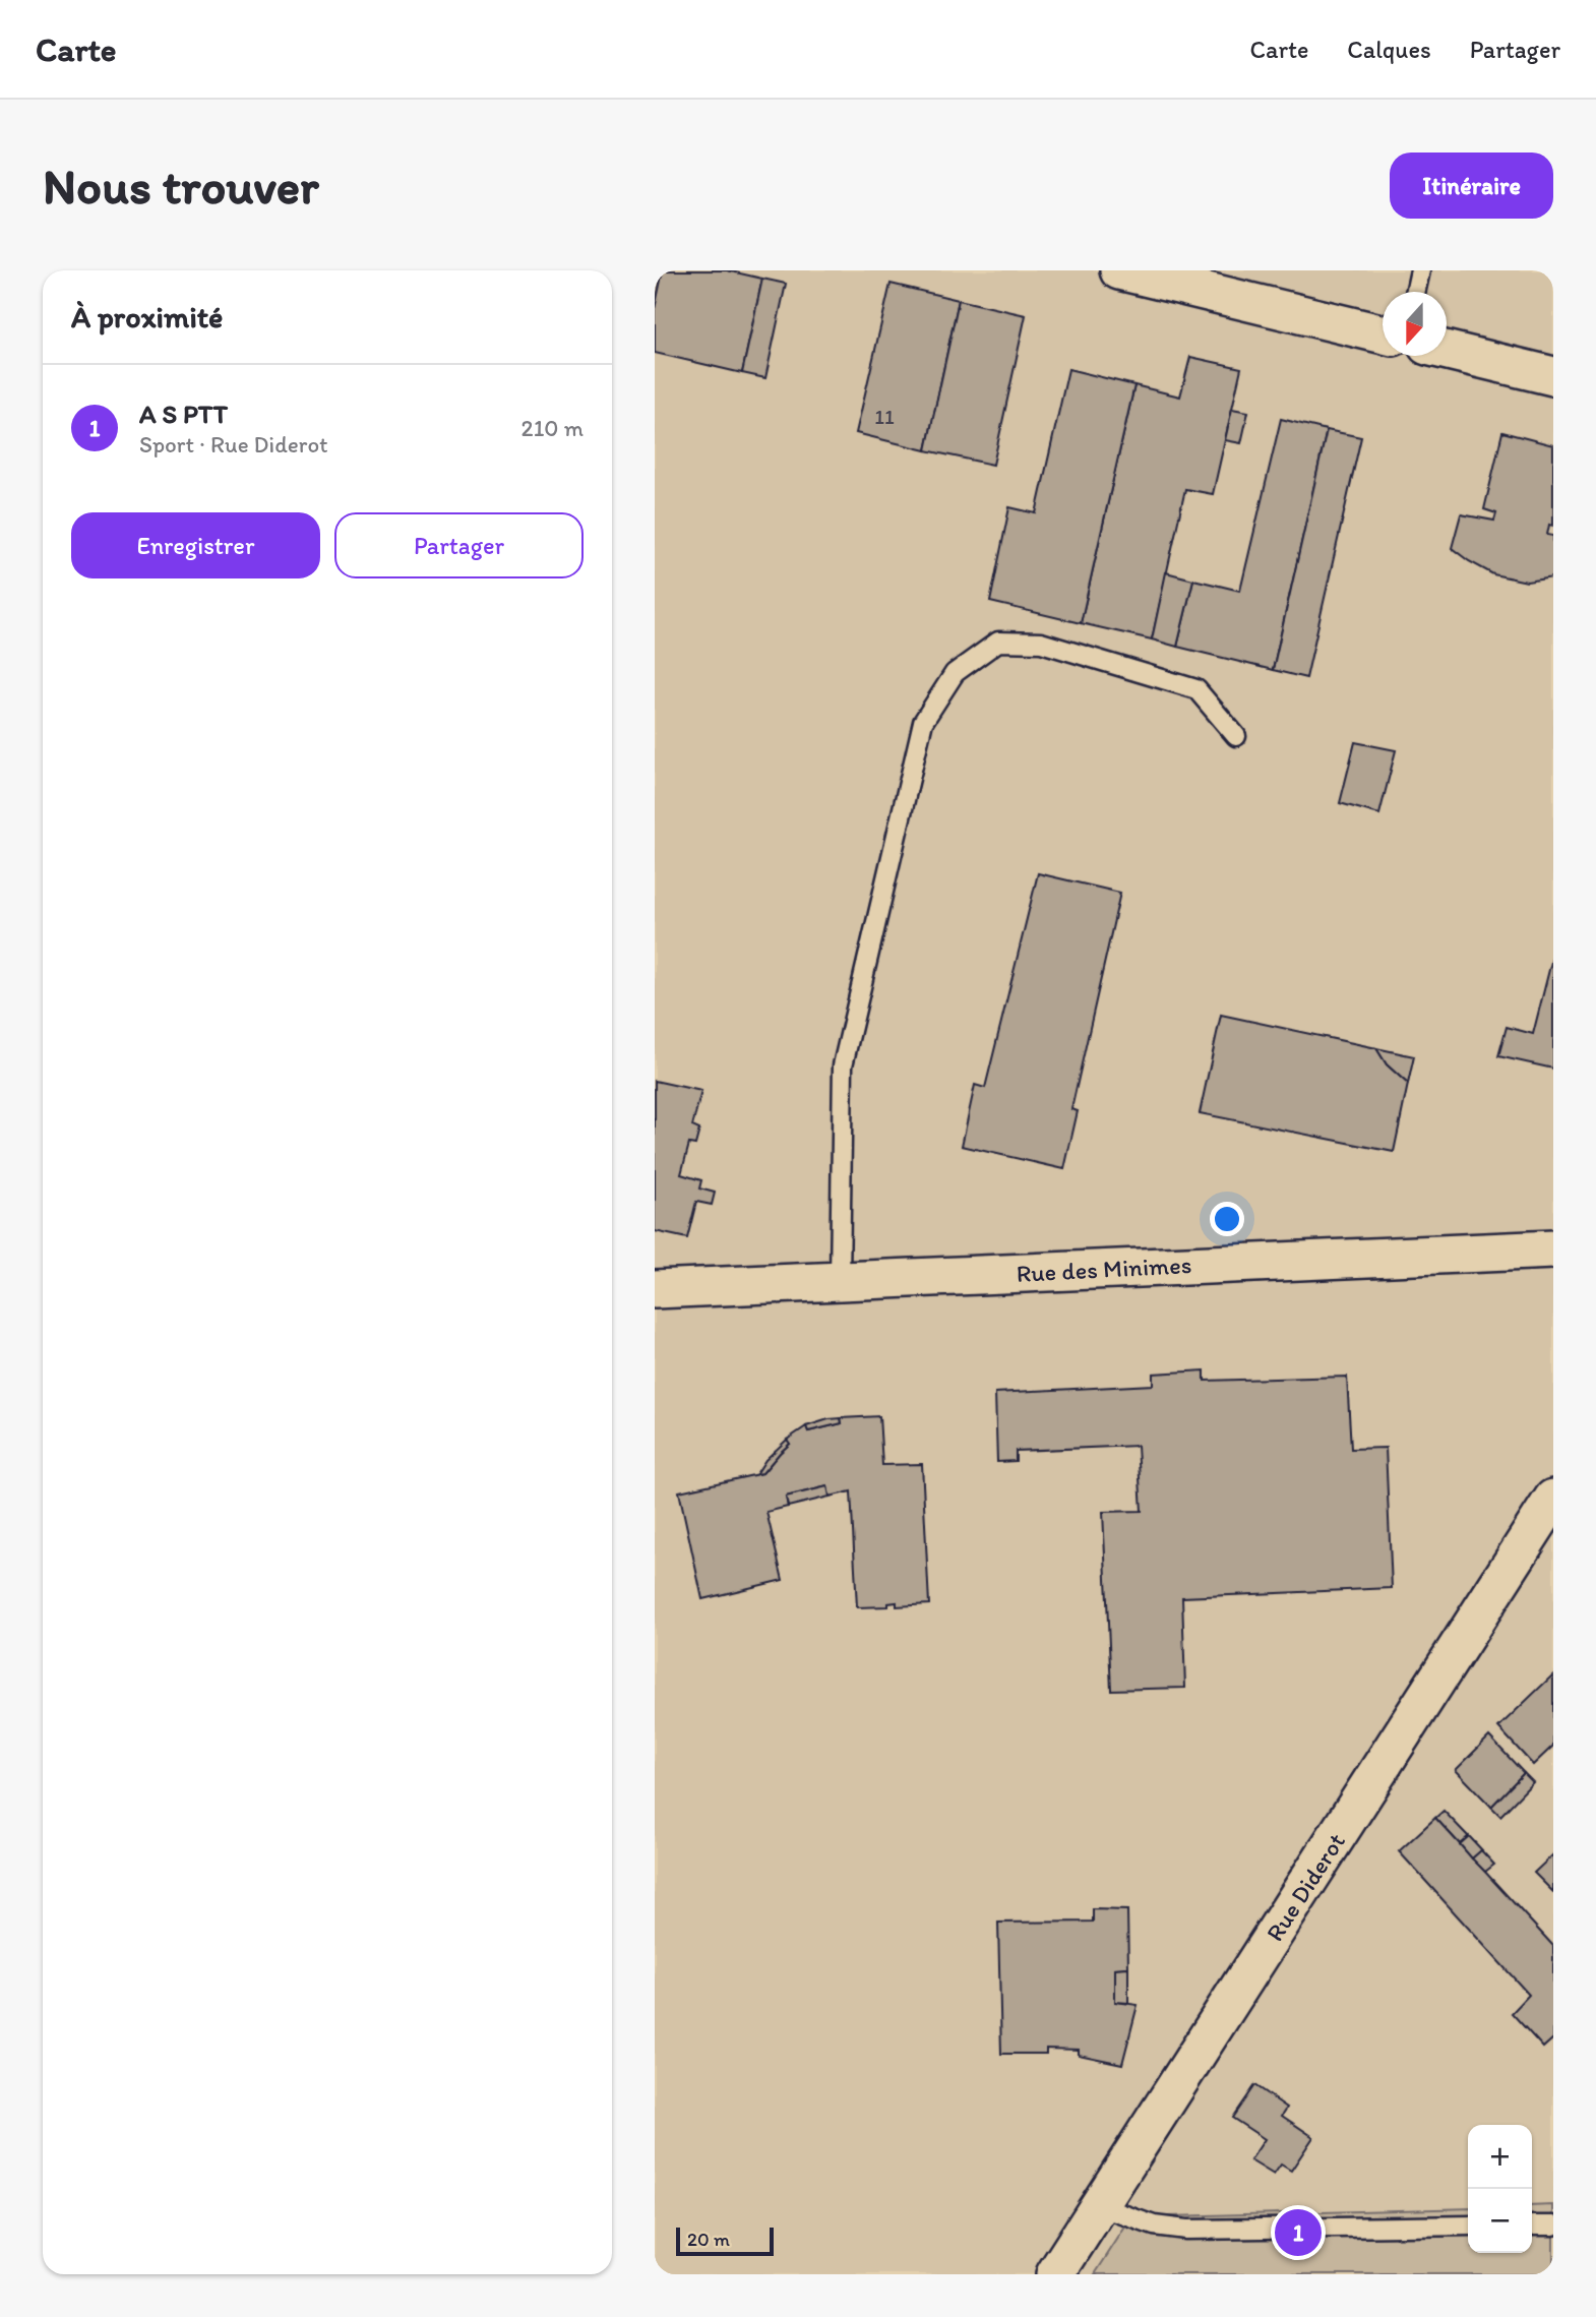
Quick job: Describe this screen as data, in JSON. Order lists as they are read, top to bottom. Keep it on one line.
{"streets":{"street":["Rue des Minimes","Rue Diderot"]},"house_numbers":["11"],"scale_bar":"20 m","north":"bottom","page":{"header":"Carte","nav":["Carte","Calques","Partager"],"buttons":["Itinéraire",["Enregistrer","Partager"]],"title":"Nous trouver","heading":"À proximité","list":[{"mark":"1","name":"A S PTT","note":"Sport · Rue Diderot","value":"210 m"}],"map_buttons":["+","−"],"pins":"1","scale":"20 m"}}
